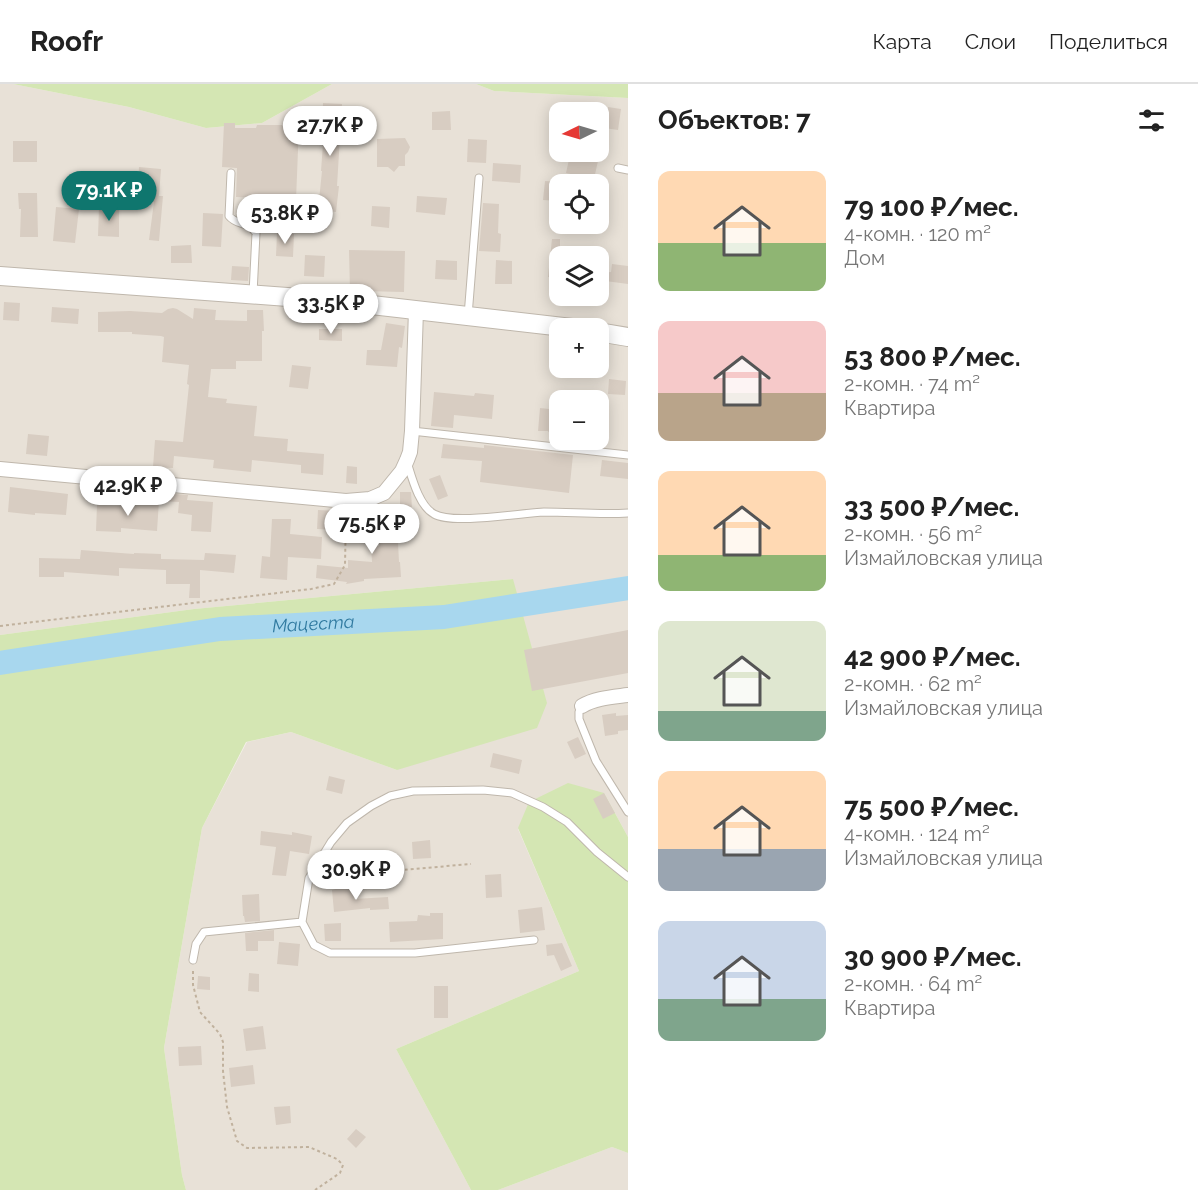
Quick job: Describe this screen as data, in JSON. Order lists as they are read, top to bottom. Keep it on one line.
{"water":["Мацеста"],"north":"left","page":{"header":"Roofr","nav":["Карта","Слои","Поделиться"],"heading":"Объектов: 7","map_buttons":["+","−"],"price":["27.7K ₽","79.1K ₽","53.8K ₽","33.5K ₽","42.9K ₽","75.5K ₽","30.9K ₽"],"list":[{"name":"79 100 ₽/мес.","note":"4-комн. · 120 m² · Дом"},{"name":"53 800 ₽/мес.","note":"2-комн. · 74 m² · Квартира"},{"name":"33 500 ₽/мес.","note":"2-комн. · 56 m² · Измайловская улица"},{"name":"42 900 ₽/мес.","note":"2-комн. · 62 m² · Измайловская улица"},{"name":"75 500 ₽/мес.","note":"4-комн. · 124 m² · Измайловская улица"},{"name":"30 900 ₽/мес.","note":"2-комн. · 64 m² · Квартира"}]}}
